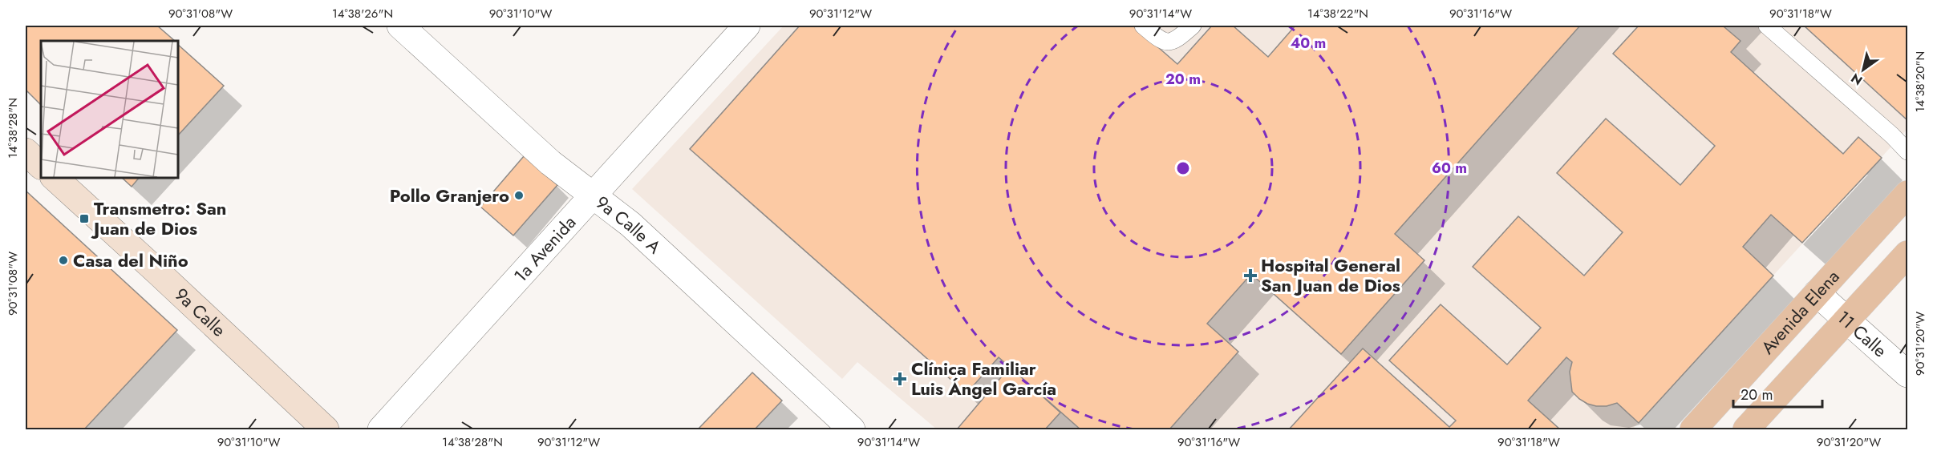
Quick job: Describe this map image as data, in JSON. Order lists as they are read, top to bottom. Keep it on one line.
{"streets":{"main road":["Avenida Elena","9a Calle"],"street":["9a Calle A","1a Avenida","11 Calle"]},"crossings":[["9a Calle A","1a Avenida"],["Avenida Elena","11 Calle"]],"places":{"other":["Pollo Granjero","Casa del Niño"],"transit":["Transmetro: San Juan de Dios"],"health":["Hospital General San Juan de Dios","Clínica Familiar Luis Ángel García"]},"scale_bar":"20 m","north":"bottom left","coordinates":["90°31'08\"W","14°38'26\"N","90°31'10\"W","90°31'12\"W","90°31'14\"W","14°38'22\"N","90°31'16\"W","90°31'18\"W","14°38'20\"N","14°38'28\"N","90°31'20\"W"],"rings":["40 m","20 m","60 m"]}
